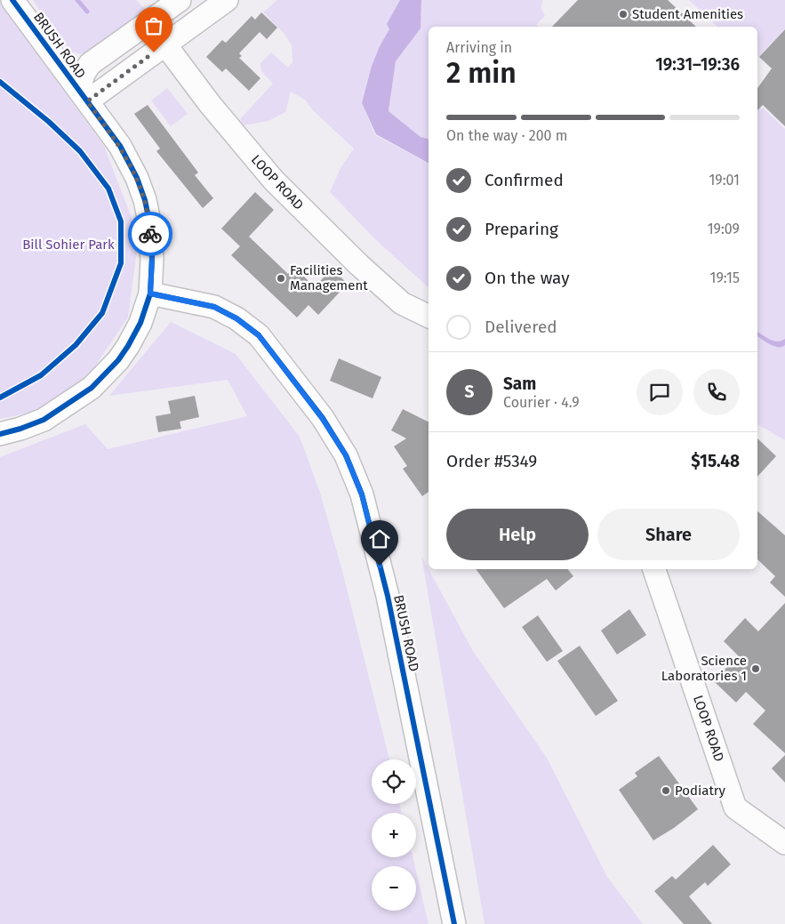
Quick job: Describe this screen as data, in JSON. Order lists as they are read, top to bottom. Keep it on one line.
{"streets":{"street":["BRUSH ROAD","LOOP ROAD"]},"parks":["Bill Sohier Park"],"places":["Student Amenities","Facilities Management","Science Laboratories 1","Podiatry"],"page":{"heading":["2 min","Arriving in","19:31–19:36"],"panel":["Sam","Courier · 4.9","Order #5349","$15.48"],"bar":"On the way · 200 m","list":[["Confirmed","19:01"],["Preparing","19:09"],["On the way","19:15"],"Delivered"],"round":"S","buttons":["Help","Share"],"map_buttons":["+","−"]}}
